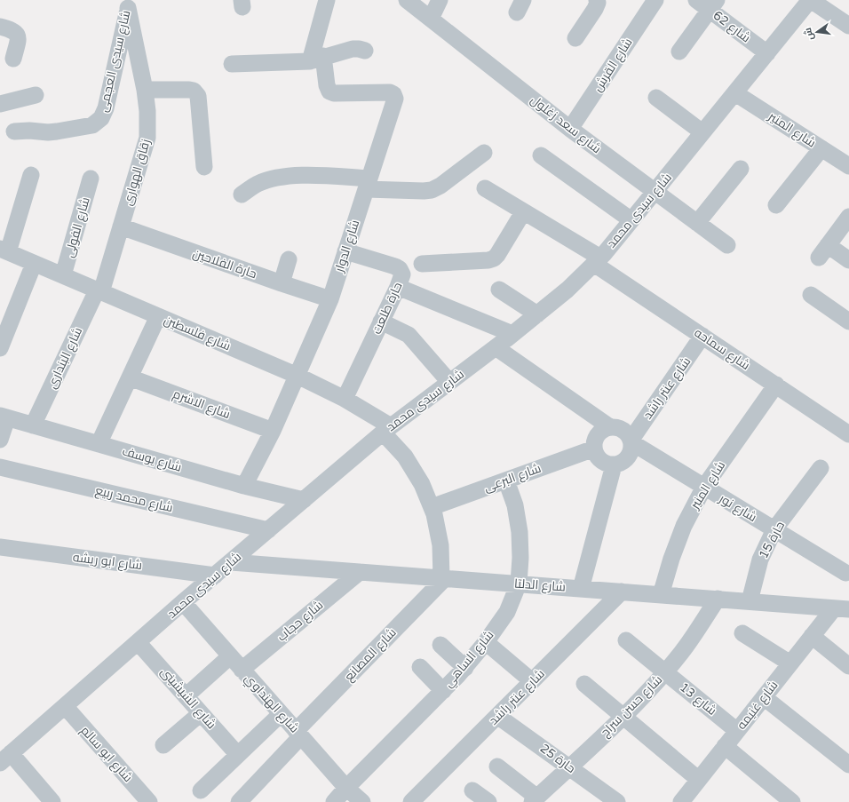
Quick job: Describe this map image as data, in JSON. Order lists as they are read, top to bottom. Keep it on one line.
{"streets":{"street":["شارع 62","شارع سيدى العجمى","شارع القرش","شارع سعد زغلول","شارع المنير","زقاق الهوارى","شارع سيدى محمد","شارع الفولى","شارع الدوار","حارة الفلاحين","حارة طلعت","شارع فلسطين","شارع سماحه","شارع البندارى","شارع عنتر راشد","شارع الاشرم","شارع يوسف","شارع البرعى","شارع محمد ربيع","شارع نور","حارة 15","شارع ابو ريشه","شارع الدلتا","شارع حجاب","شارع المصانع","شارع الساهي","شارع الشيشينى","شارع 13","شارع الهنداوي","شارع غنيمه","شارع حسن سراج","شارع ابو سالم","حارة 25"]},"crossings":[["شارع 62","شارع سيدى محمد"],["شارع سيدى العجمى","زقاق الهوارى"],["شارع القرش","شارع سعد زغلول"],["شارع سعد زغلول","شارع سيدى محمد"],["شارع المنير","شارع سيدى محمد"],["شارع المنير","شارع سماحه"],["شارع المنير","شارع نور"],["شارع المنير","شارع الدلتا"],["زقاق الهوارى","حارة الفلاحين"],["زقاق الهوارى","شارع فلسطين"],["زقاق الهوارى","شارع البندارى"],["شارع سيدى محمد","شارع فلسطين"],["شارع سيدى محمد","شارع سماحه"],["شارع سيدى محمد","شارع يوسف"],["شارع سيدى محمد","شارع محمد ربيع"],["شارع سيدى محمد","شارع ابو ريشه"],["شارع سيدى محمد","شارع الدلتا"],["شارع سيدى محمد","شارع الشيشينى"],["شارع سيدى محمد","شارع الهنداوي"],["شارع سيدى محمد","شارع ابو سالم"],["شارع الفولى","شارع فلسطين"],["شارع الدوار","حارة الفلاحين"],["شارع الدوار","حارة طلعت"],["شارع الدوار","شارع فلسطين"],["شارع الدوار","شارع الاشرم"],["شارع الدوار","شارع يوسف"],["حارة طلعت","شارع فلسطين"],["شارع فلسطين","شارع البندارى"],["شارع فلسطين","شارع البرعى"],["شارع فلسطين","شارع الدلتا"],["شارع فلسطين","شارع المصانع"],["شارع سماحه","شارع عنتر راشد"],["شارع البندارى","شارع يوسف"],["شارع عنتر راشد","شارع البرعى"],["شارع عنتر راشد","شارع نور"],["شارع عنتر راشد","شارع الدلتا"],["شارع عنتر راشد","حارة 25"],["شارع البرعى","شارع نور"],["شارع البرعى","شارع الساهي"],["شارع نور","حارة 15"],["حارة 15","شارع الدلتا"],["شارع الدلتا","شارع حجاب"],["شارع الدلتا","شارع المصانع"],["شارع الدلتا","شارع الساهي"],["شارع الدلتا","شارع غنيمه"],["شارع الدلتا","شارع حسن سراج"],["شارع حجاب","شارع الهنداوي"],["شارع المصانع","شارع الهنداوي"],["شارع الساهي","شارع الهنداوي"],["شارع 13","شارع غنيمه"],["شارع 13","شارع حسن سراج"],["شارع حسن سراج","حارة 25"]],"north":"left"}
